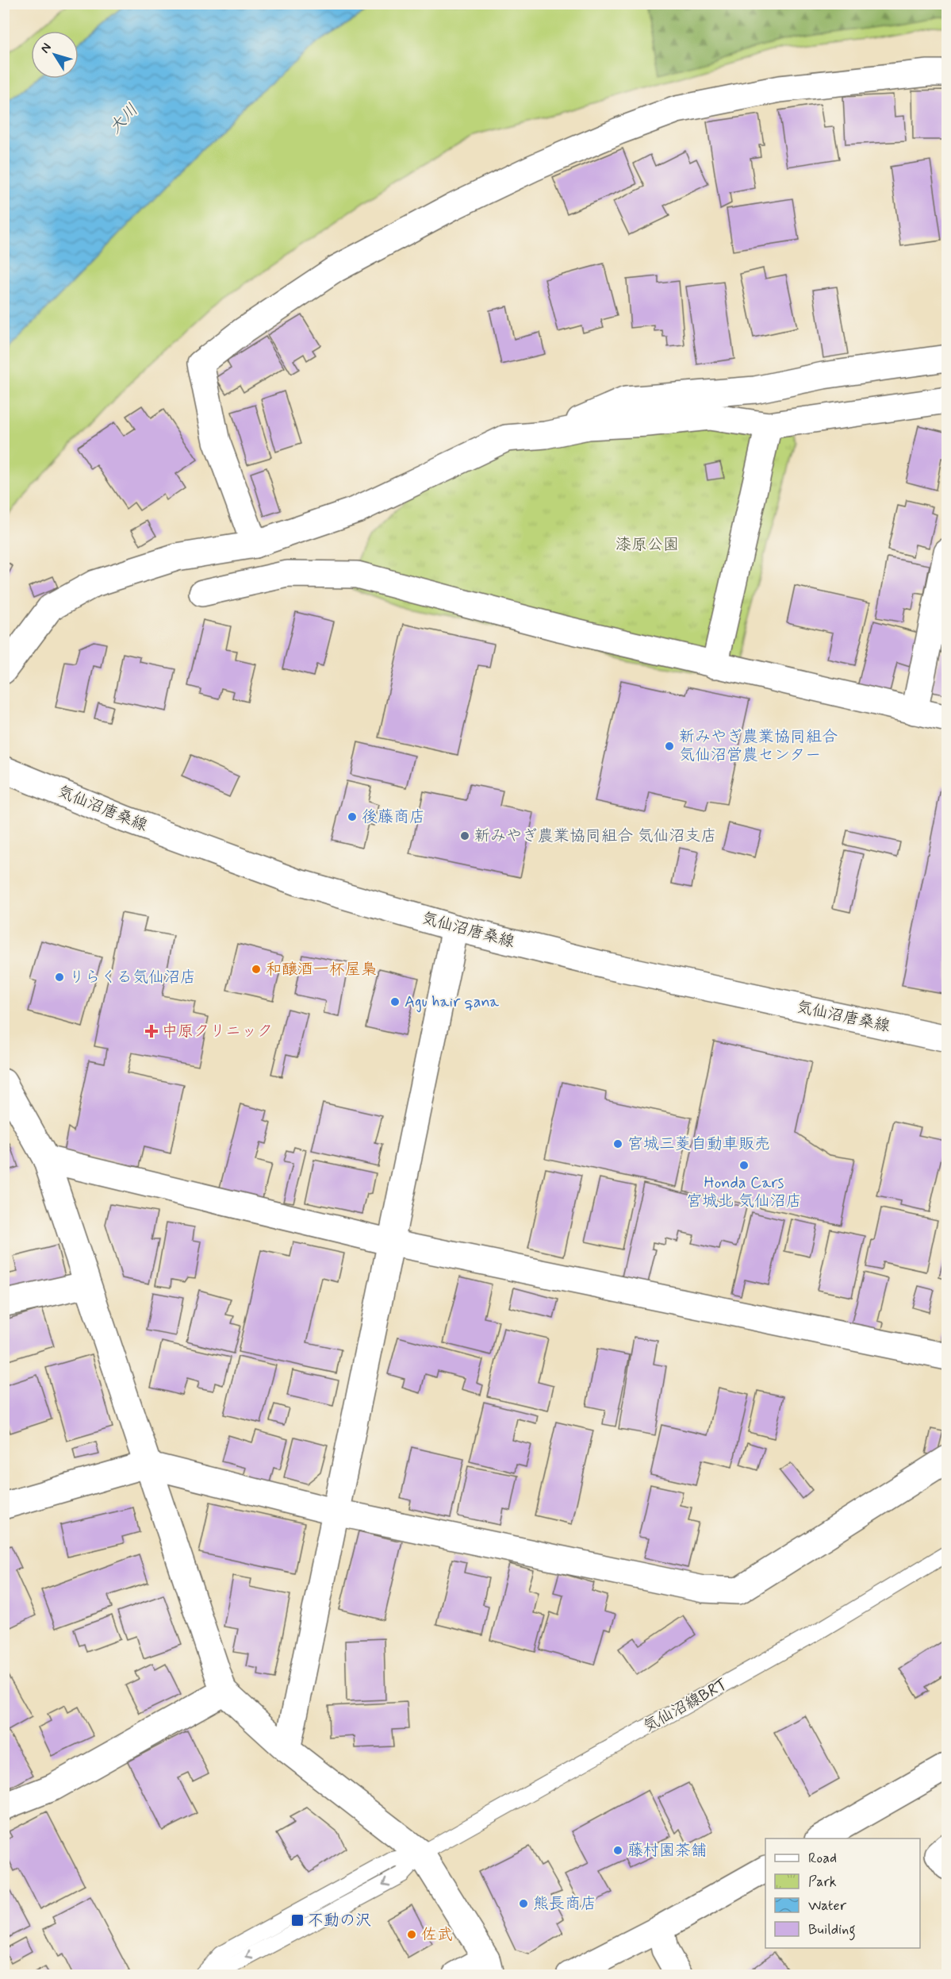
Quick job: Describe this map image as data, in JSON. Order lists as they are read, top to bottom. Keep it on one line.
{"streets":{"street":["気仙沼唐桑線"],"lane":["気仙沼線BRT"]},"water":["大川"],"parks":["漆原公園"],"places":{"other":["新みやぎ農業協同組合 気仙沼営農センター","後藤商店","新みやぎ農業協同組合 気仙沼支店","和醸酒一杯屋梟","りらくる気仙沼店","Agu hair qana","宮城三菱自動車販売","Honda Cars 宮城北 気仙沼店","藤村園茶舗","熊長商店","佐武"],"health":["中原クリニック"],"transit":["不動の沢"]},"legend":["Road","Park","Water","Building"],"north":"top left"}
